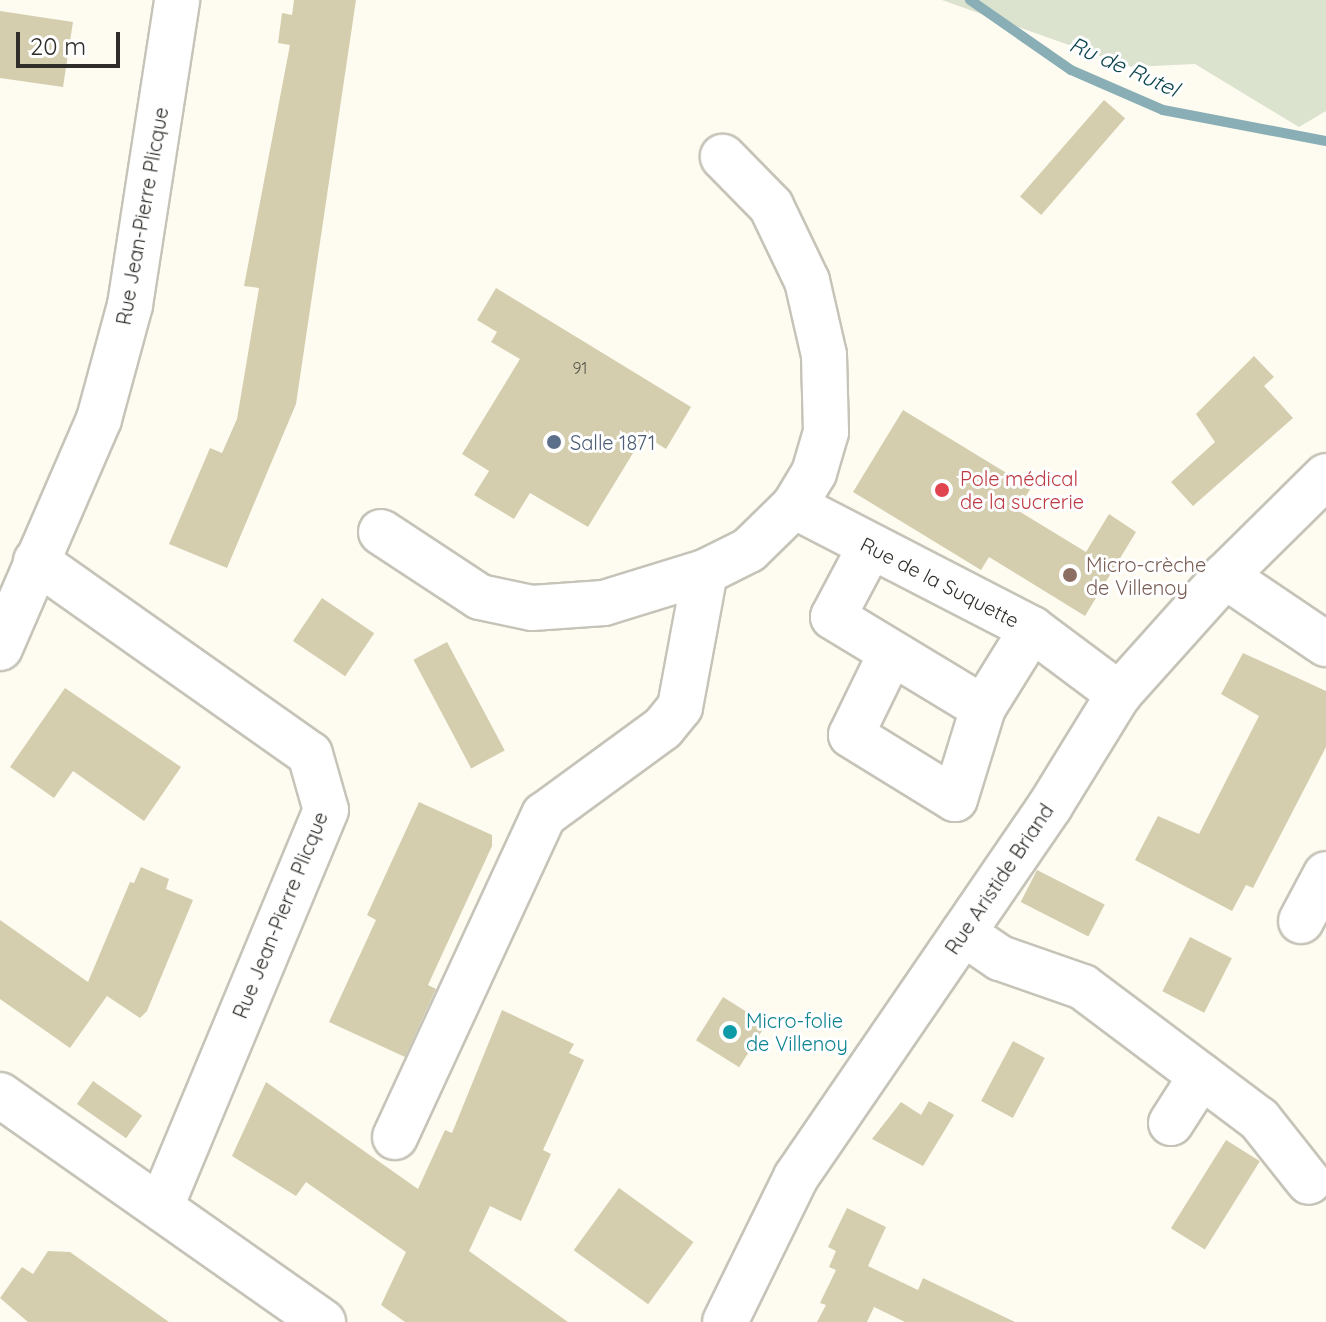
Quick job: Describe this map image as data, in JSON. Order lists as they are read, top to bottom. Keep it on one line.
{"streets":{"street":["Rue Jean-Pierre Plicque","Rue de la Suquette","Rue Aristide Briand"]},"crossings":[["Rue de la Suquette","Rue Aristide Briand"]],"water":["Ru de Rutel"],"places":["Salle 1871","Pole médical de la sucrerie","Micro-crèche de Villenoy","Micro-folie de Villenoy"],"house_numbers":["91"],"scale_bar":"20 m"}
